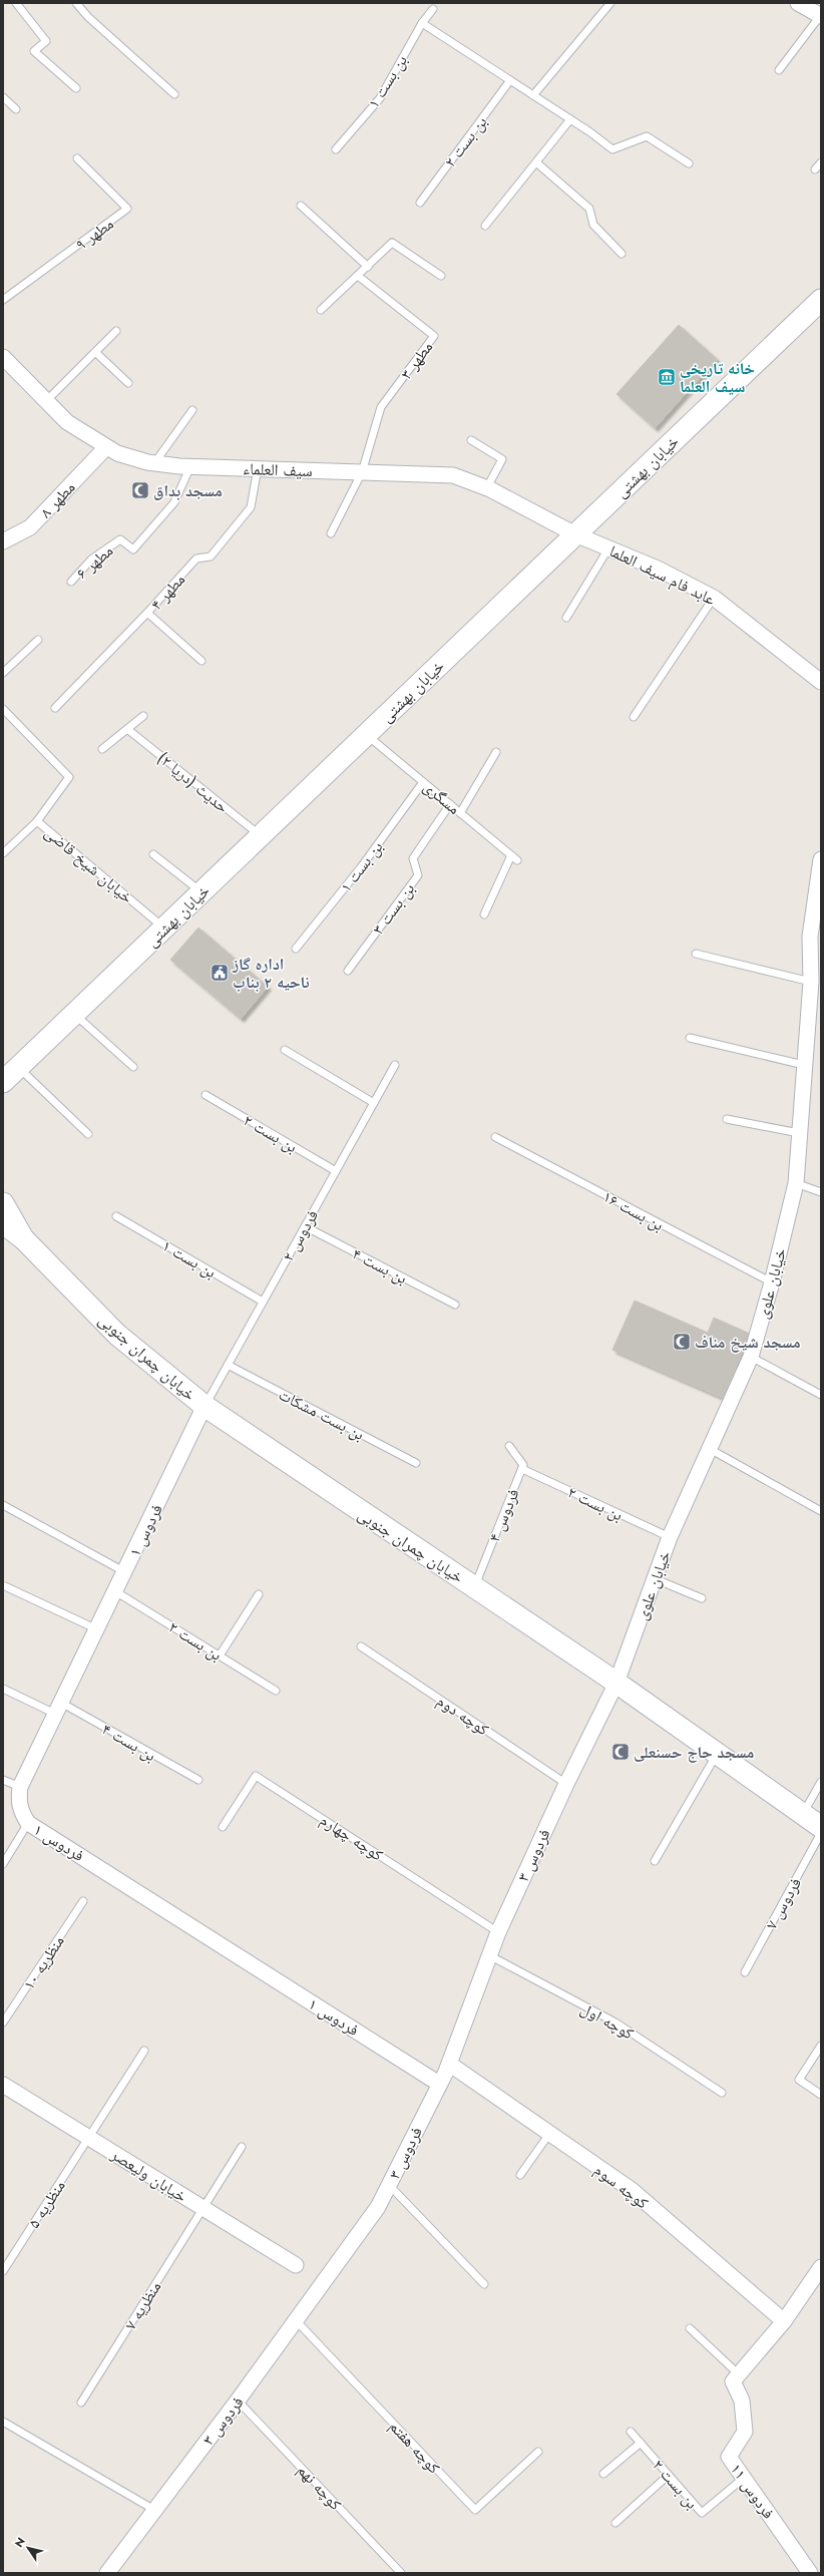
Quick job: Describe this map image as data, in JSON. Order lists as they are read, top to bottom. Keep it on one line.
{"streets":{"main road":["خیابان بهشتی","خیابان چمران جنوبی"],"street":["سیف العلماء","مطهر ۸","عابد فام سیف العلما","خیابان علوی","فردوس ۱","فردوس ۳","خیابان ولیعصر","کوچه سوم","فردوس ۱۱"],"lane":["بن بست ۱","بن بست ۲","مطهر ۹","مطهر ۳","مطهر ۶","مطهر ۴","حدیث (دریا ۲)","مسگری","خیابان شیخ قاضی","بن بست ۳","بن بست ۱۶","فردوس ۲","بن بست ۴","بن بست مشکات","فردوس ۴","کوچه دوم","کوچه چهارم","فردوس ۷","منظریه ۱۰","کوچه اول","منظریه ۵","منظریه ۷","کوچه هفتم","کوچه نهم"]},"crossings":[["بن بست ۱","مسگری"],["بن بست ۱","فردوس ۲"],["بن بست ۲","فردوس ۲"],["بن بست ۲","خیابان علوی"],["بن بست ۲","فردوس ۴"],["بن بست ۲","فردوس ۱"],["بن بست ۲","فردوس ۱۱"],["مطهر ۳","سیف العلماء"],["خیابان بهشتی","سیف العلماء"],["خیابان بهشتی","عابد فام سیف العلما"],["خیابان بهشتی","حدیث (دریا ۲)"],["خیابان بهشتی","مسگری"],["خیابان بهشتی","خیابان شیخ قاضی"],["سیف العلماء","مطهر ۸"],["سیف العلماء","مطهر ۶"],["سیف العلماء","عابد فام سیف العلما"],["سیف العلماء","مطهر ۴"],["مسگری","بن بست ۳"],["بن بست ۱۶","خیابان علوی"],["فردوس ۲","بن بست ۴"],["فردوس ۲","خیابان چمران جنوبی"],["فردوس ۲","بن بست مشکات"],["فردوس ۲","فردوس ۱"],["بن بست ۴","فردوس ۱"],["خیابان علوی","خیابان چمران جنوبی"],["خیابان علوی","فردوس ۳"],["خیابان چمران جنوبی","فردوس ۴"],["خیابان چمران جنوبی","فردوس ۱"],["خیابان چمران جنوبی","فردوس ۳"],["فردوس ۱","فردوس ۳"],["کوچه دوم","فردوس ۳"],["کوچه چهارم","فردوس ۳"],["فردوس ۳","کوچه اول"],["فردوس ۳","کوچه سوم"],["فردوس ۳","کوچه هفتم"],["فردوس ۳","کوچه نهم"],["خیابان ولیعصر","منظریه ۵"],["خیابان ولیعصر","منظریه ۷"]],"places":{"museum":["خانه تاریخی سیف العلما"],"mosque":["مسجد بداق","مسجد شیخ مناف","مسجد حاج حسنعلی"],"public building":["اداره گاز ناحیه ۲ بناب"]},"north":"top left"}
